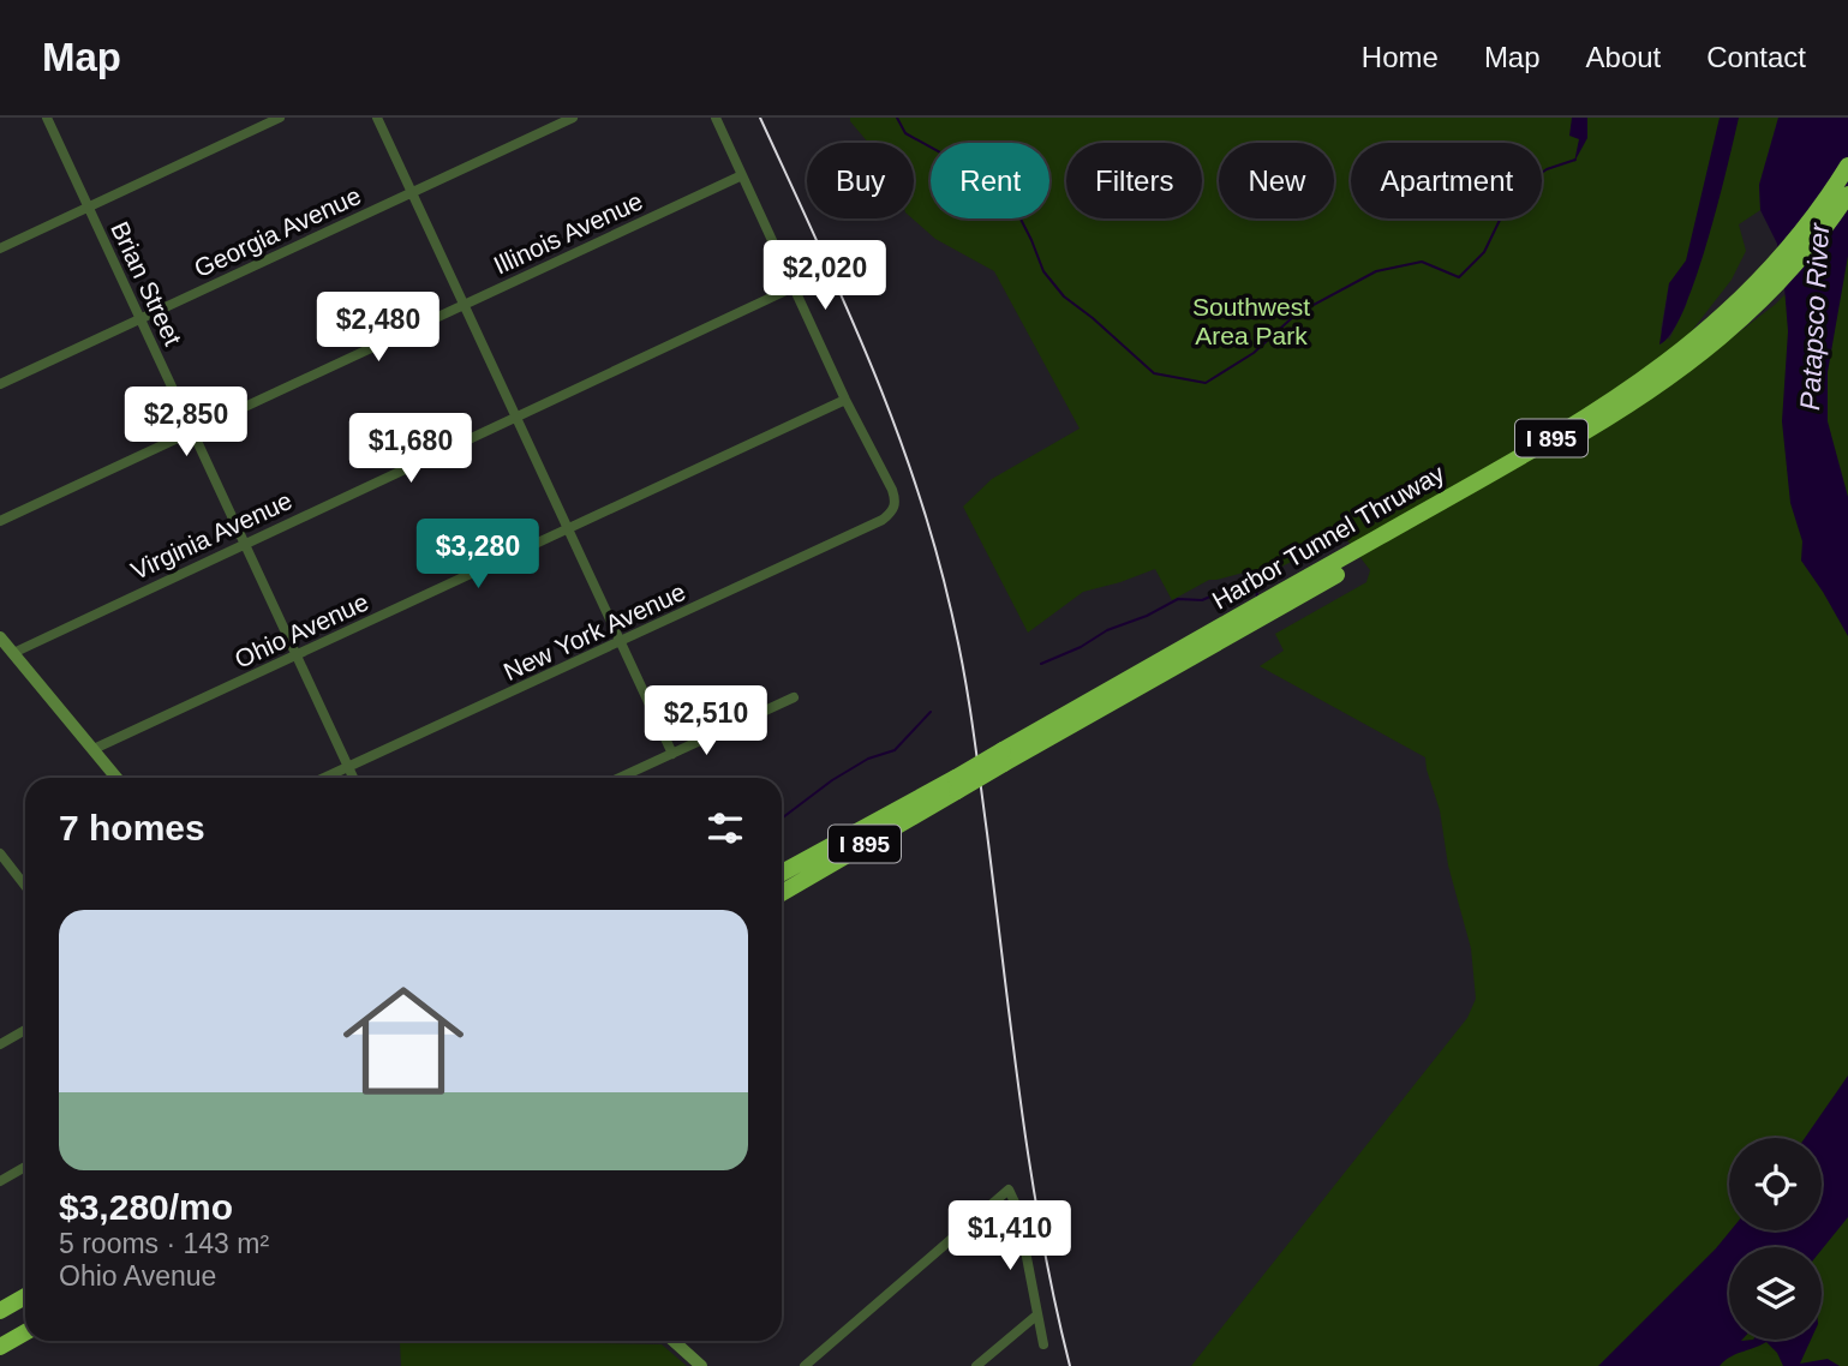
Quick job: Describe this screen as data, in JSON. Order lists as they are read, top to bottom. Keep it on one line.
{"streets":{"highway":["I 895","Harbor Tunnel Thruway"],"street":["Georgia Avenue","Illinois Avenue","Brian Street","Virginia Avenue","Ohio Avenue","New York Avenue"]},"crossings":[["Georgia Avenue","Brian Street"],["Illinois Avenue","Brian Street"],["Brian Street","Virginia Avenue"],["Brian Street","Ohio Avenue"],["Brian Street","New York Avenue"],["Ohio Avenue","New York Avenue"]],"water":["Patapsco River"],"parks":["Southwest Area Park"],"page":{"header":"Map","nav":["Home","Map","About","Contact"],"chip":["Buy","Rent","Filters","New","Apartment"],"price":["$2,020","$2,480","$2,850","$1,680","$3,280","$2,510","$1,410"],"heading":"7 homes","list":[{"name":"$3,280/mo","note":"5 rooms · 143 m² · Ohio Avenue"}]}}
